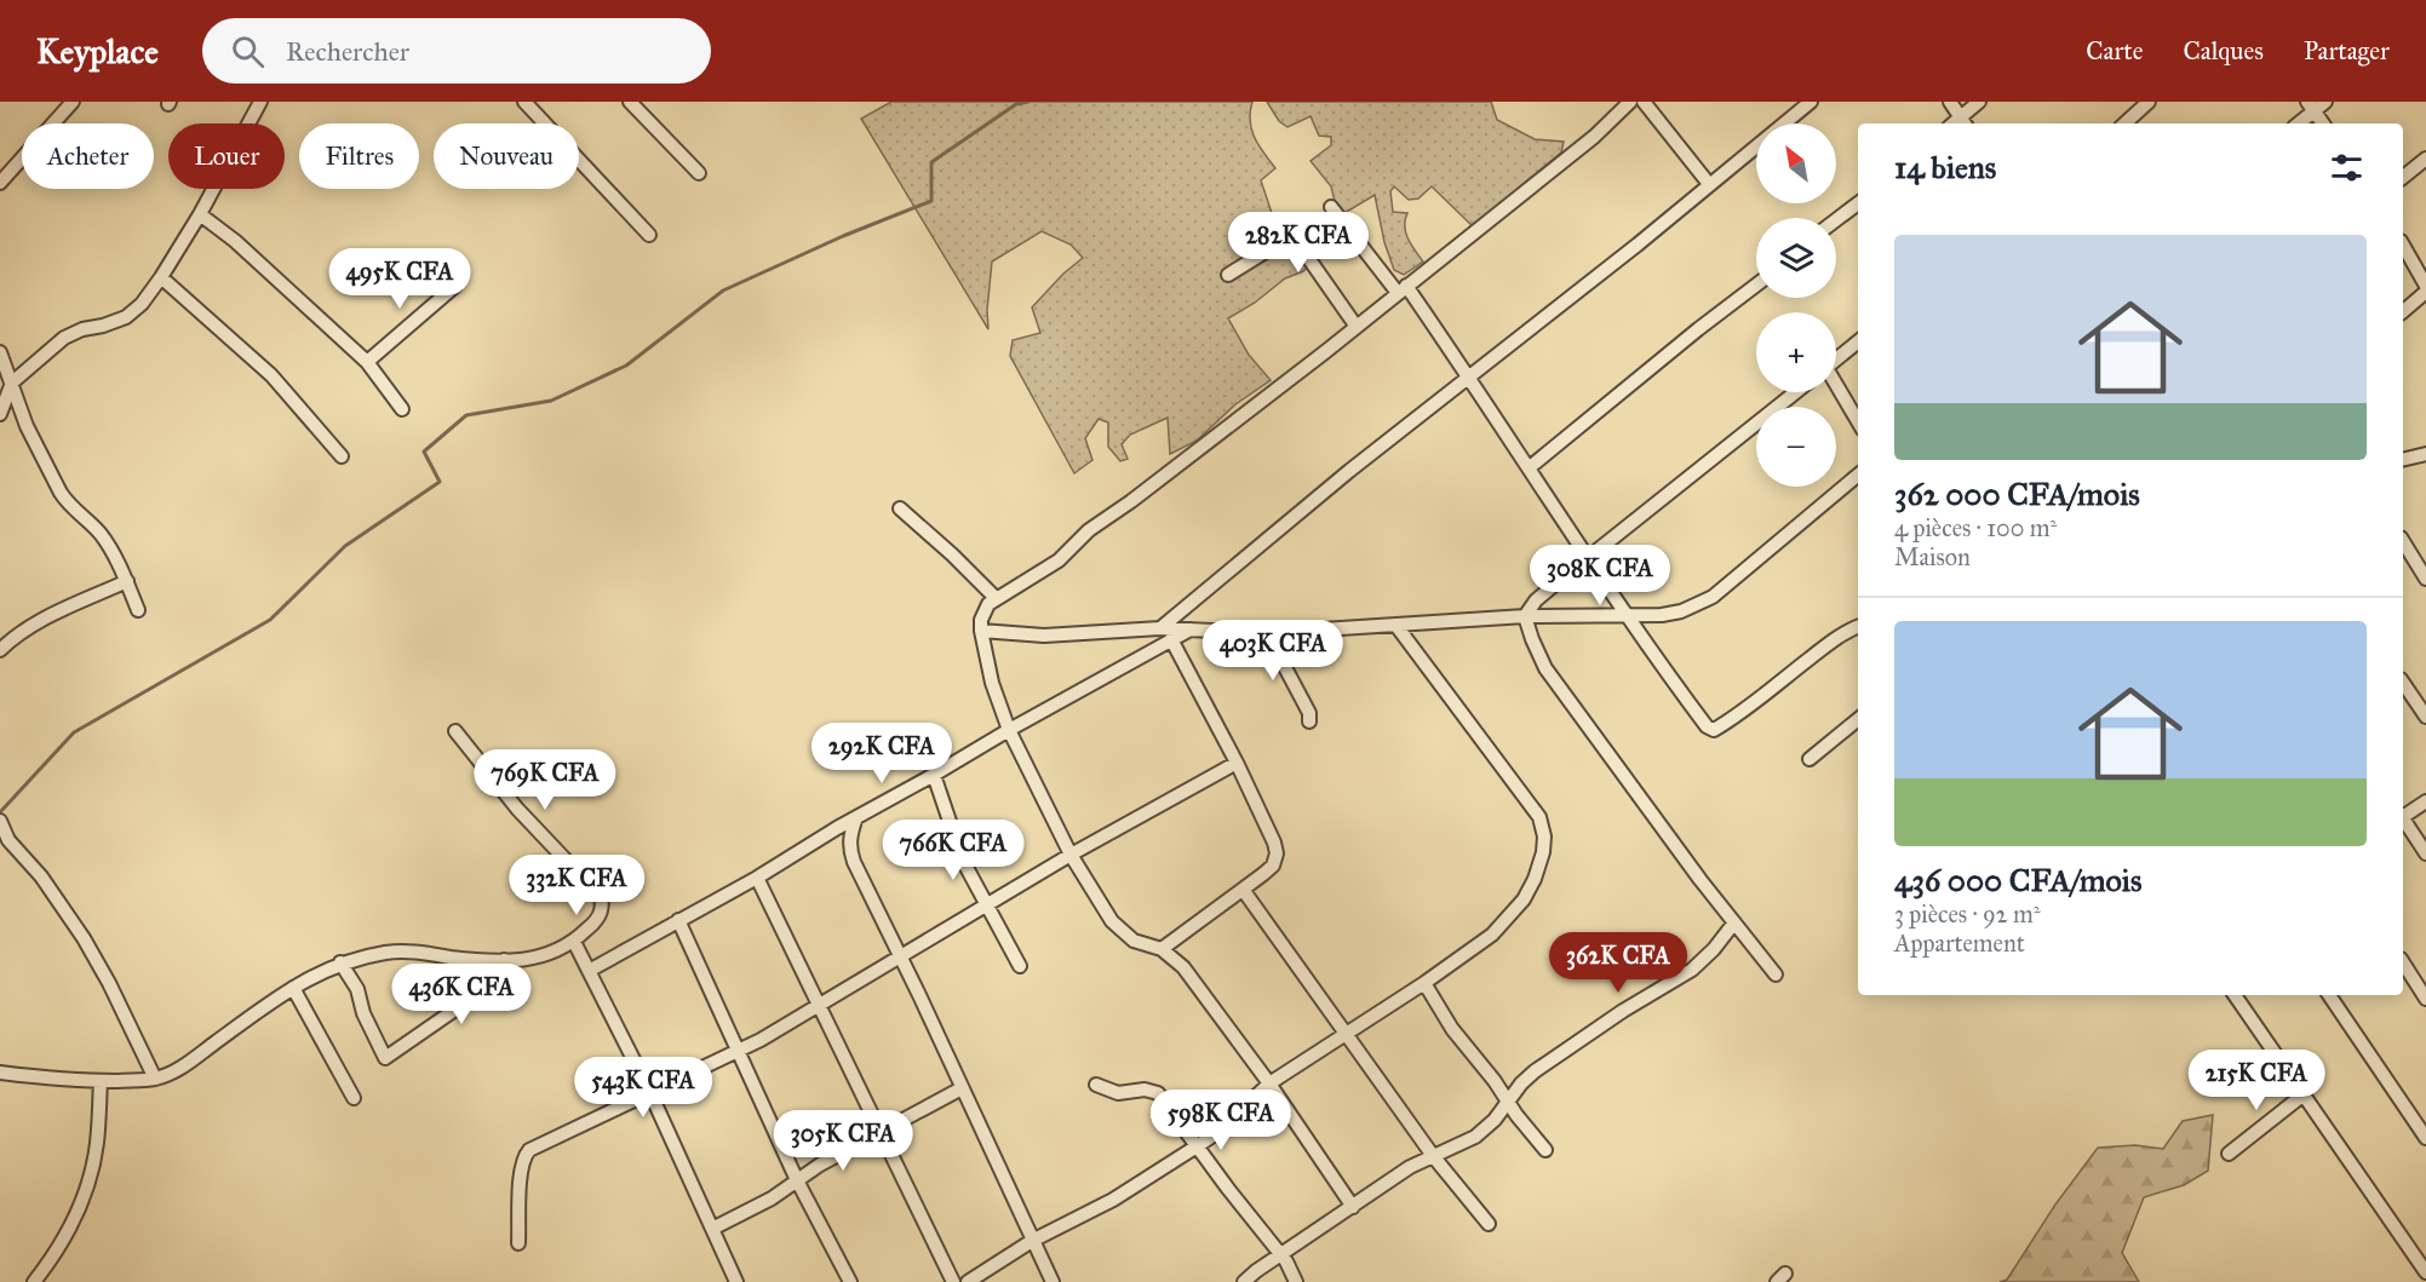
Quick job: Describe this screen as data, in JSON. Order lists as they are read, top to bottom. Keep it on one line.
{"north":"top left","page":{"header":"Keyplace","search":"Rechercher","nav":["Carte","Calques","Partager"],"map_buttons":["+","−"],"chip":["Acheter","Louer","Filtres","Nouveau"],"heading":"14 biens","list":[{"name":"362 000 CFA/mois","note":"4 pièces · 100 m² · Maison"},{"name":"436 000 CFA/mois","note":"3 pièces · 92 m² · Appartement"}],"price":["282K CFA","495K CFA","308K CFA","403K CFA","292K CFA","769K CFA","766K CFA","332K CFA","362K CFA","436K CFA","215K CFA","543K CFA","598K CFA","305K CFA"]}}
